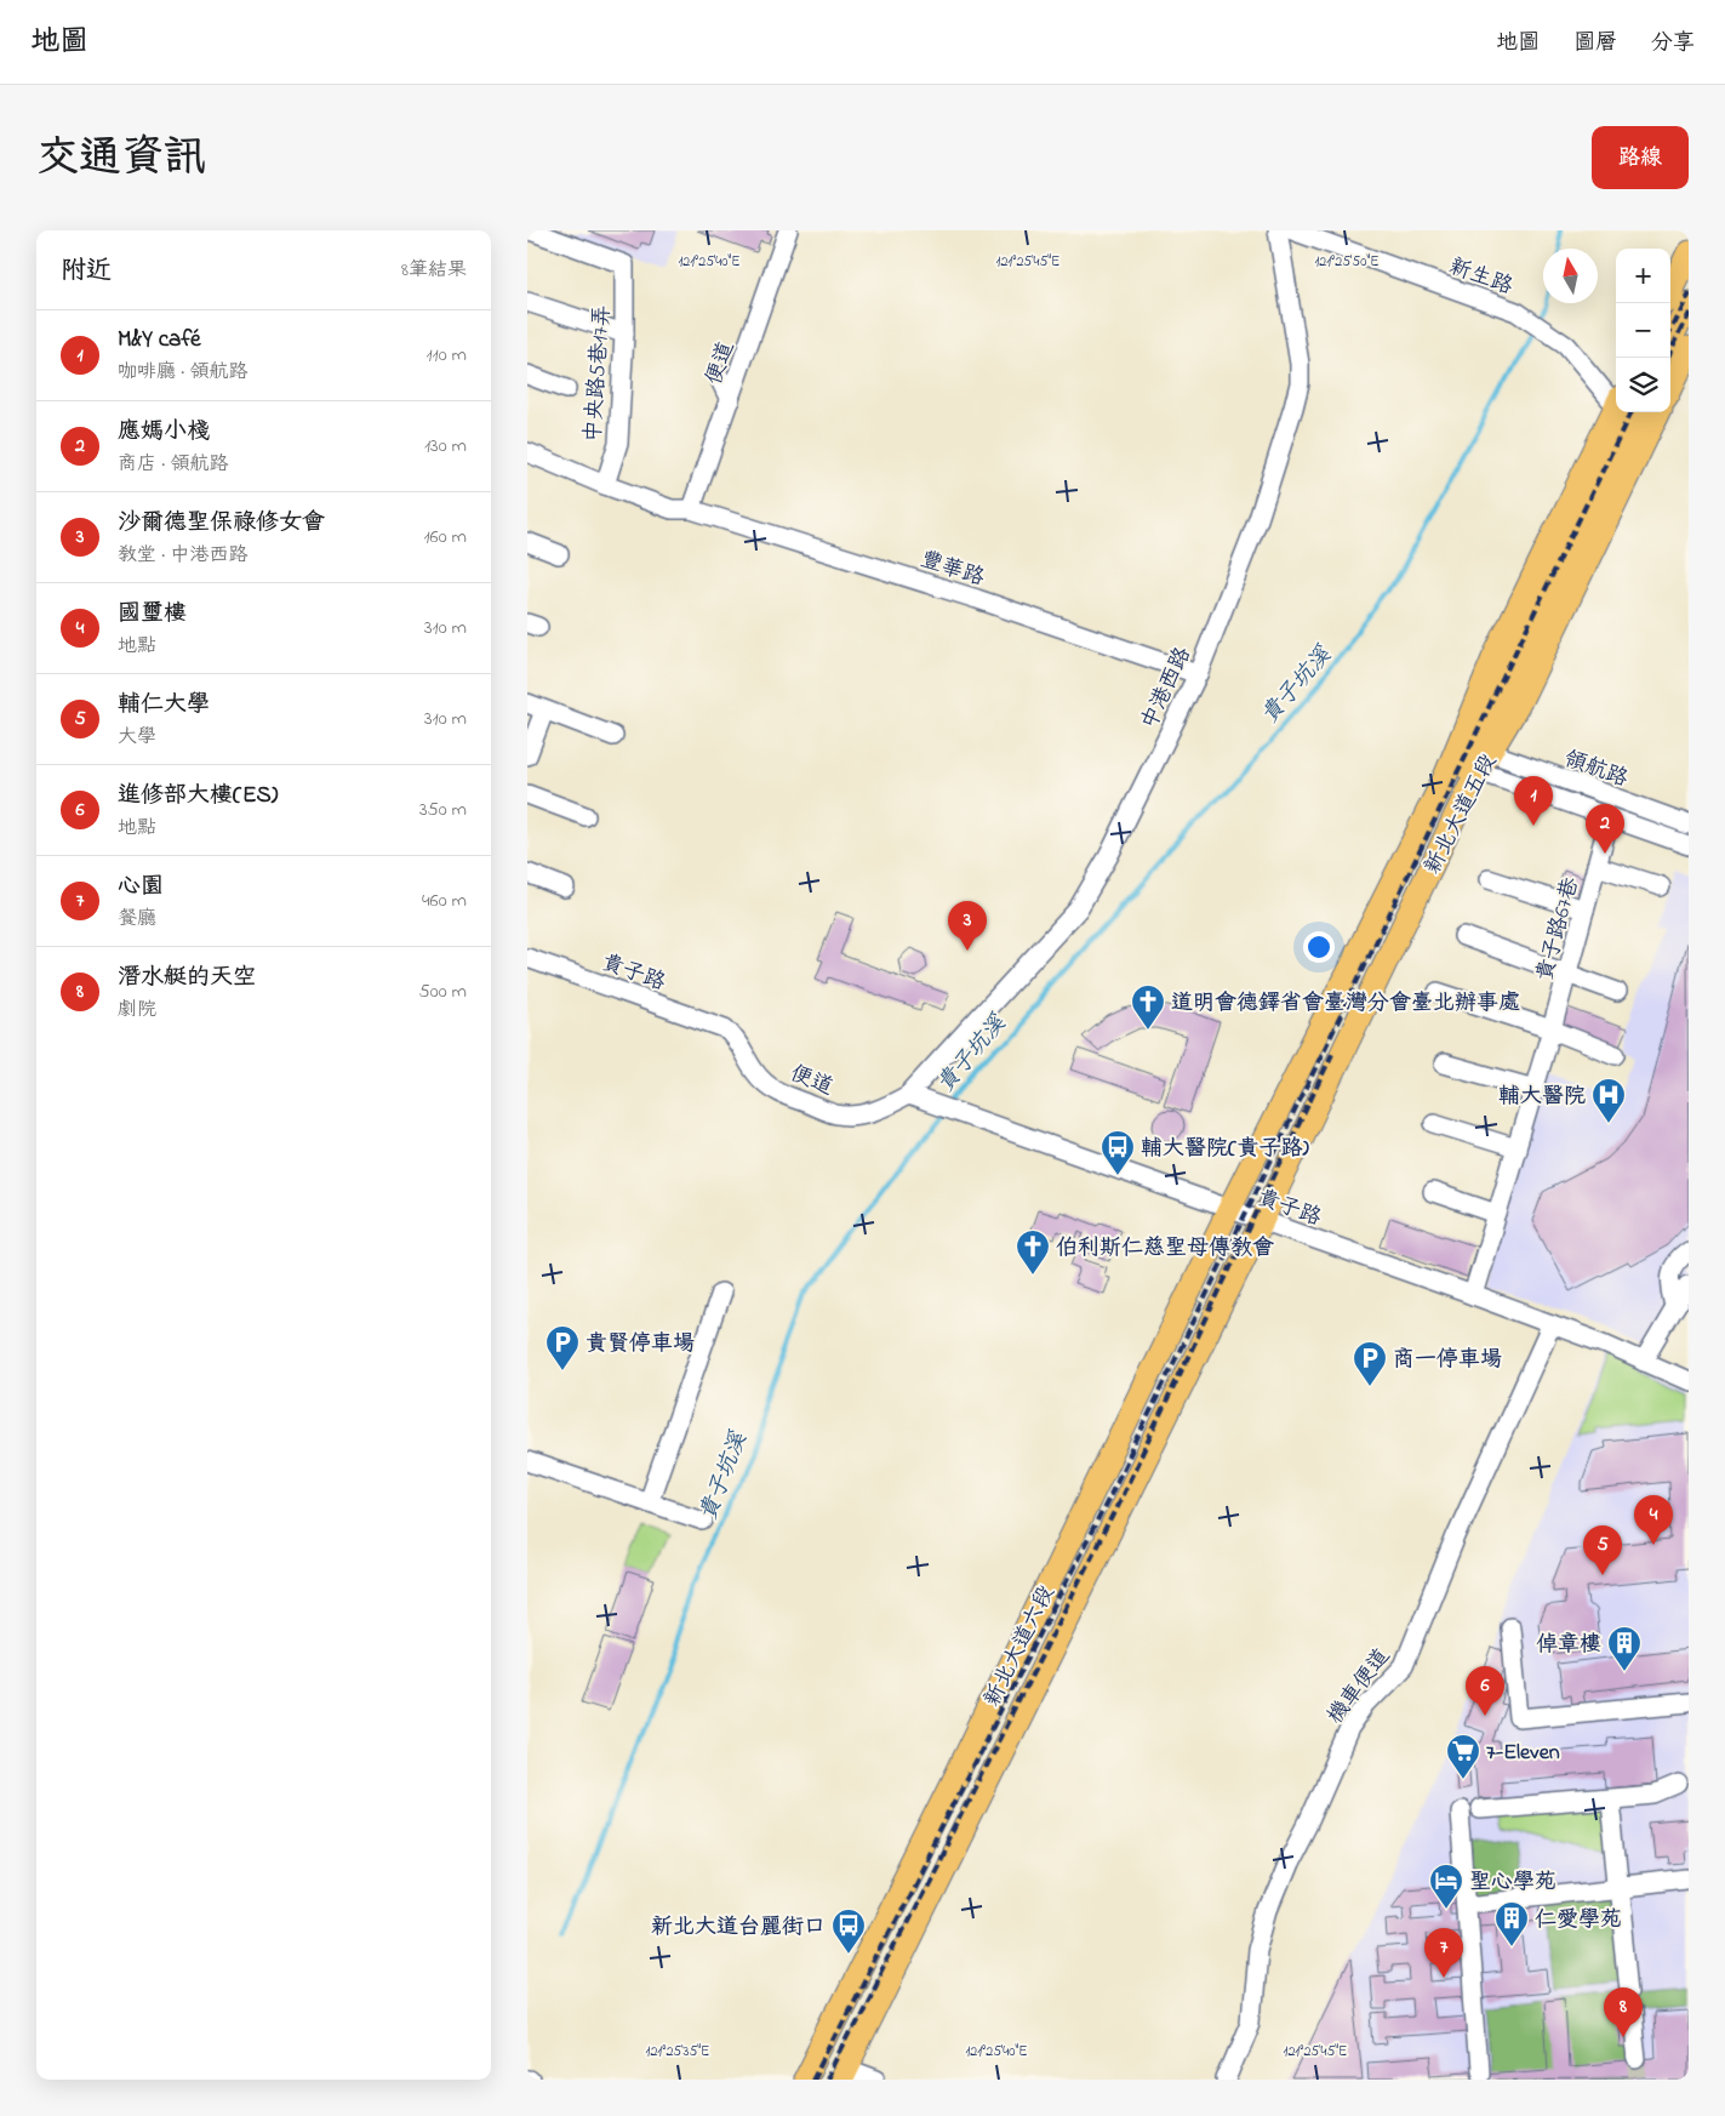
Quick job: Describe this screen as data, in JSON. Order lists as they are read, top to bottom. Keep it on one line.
{"streets":{"main road":["新北大道五段","新北大道六段"],"street":["新生路","便道","中央路5巷17弄","豐華路","中港西路","領航路","貴子路67巷","貴子路","機車便道"]},"crossings":[["新生路","新北大道五段"],["便道","豐華路"],["便道","中港西路"],["便道","貴子路"],["中央路5巷17弄","豐華路"],["豐華路","中港西路"],["中港西路","貴子路"],["領航路","新北大道五段"],["領航路","貴子路67巷"],["新北大道五段","貴子路"],["新北大道五段","新北大道六段"],["貴子路67巷","貴子路"],["貴子路","新北大道六段"],["貴子路","機車便道"]],"water":["貴子坑溪"],"places":{"church":["道明會德鐸省會臺灣分會臺北辦事處","伯利斯仁慈聖母傳教會"],"hospital":["輔大醫院"],"bus stop":["輔大醫院(貴子路)","新北大道台麗街口"],"parking":["貴賢停車場","商一停車場"],"building":["倬章樓","仁愛學苑"],"supermarket":["7-Eleven"],"hotel":["聖心學苑"]},"north":"top","page":{"header":"地圖","nav":["地圖","圖層","分享"],"title":"交通資訊","buttons":"路線","heading":["附近","8筆結果"],"map_buttons":["+","−"],"list":[{"mark":"1","name":"M&Y café","note":"咖啡廳 · 領航路","value":"110 m"},{"mark":"2","name":"應媽小棧","note":"商店 · 領航路","value":"130 m"},{"mark":"3","name":"沙爾德聖保祿修女會","note":"教堂 · 中港西路","value":"160 m"},{"mark":"4","name":"國璽樓","note":"地點","value":"310 m"},{"mark":"5","name":"輔仁大學","note":"大學","value":"310 m"},{"mark":"6","name":"進修部大樓(ES)","note":"地點","value":"350 m"},{"mark":"7","name":"心園","note":"餐廳","value":"460 m"},{"mark":"8","name":"潛水艇的天空","note":"劇院","value":"500 m"}],"pins":["1","2","3","4","5","6","7","8"]},"coordinates":["121°25'40\"E","121°25'45\"E","121°25'50\"E","121°25'35\"E"]}
